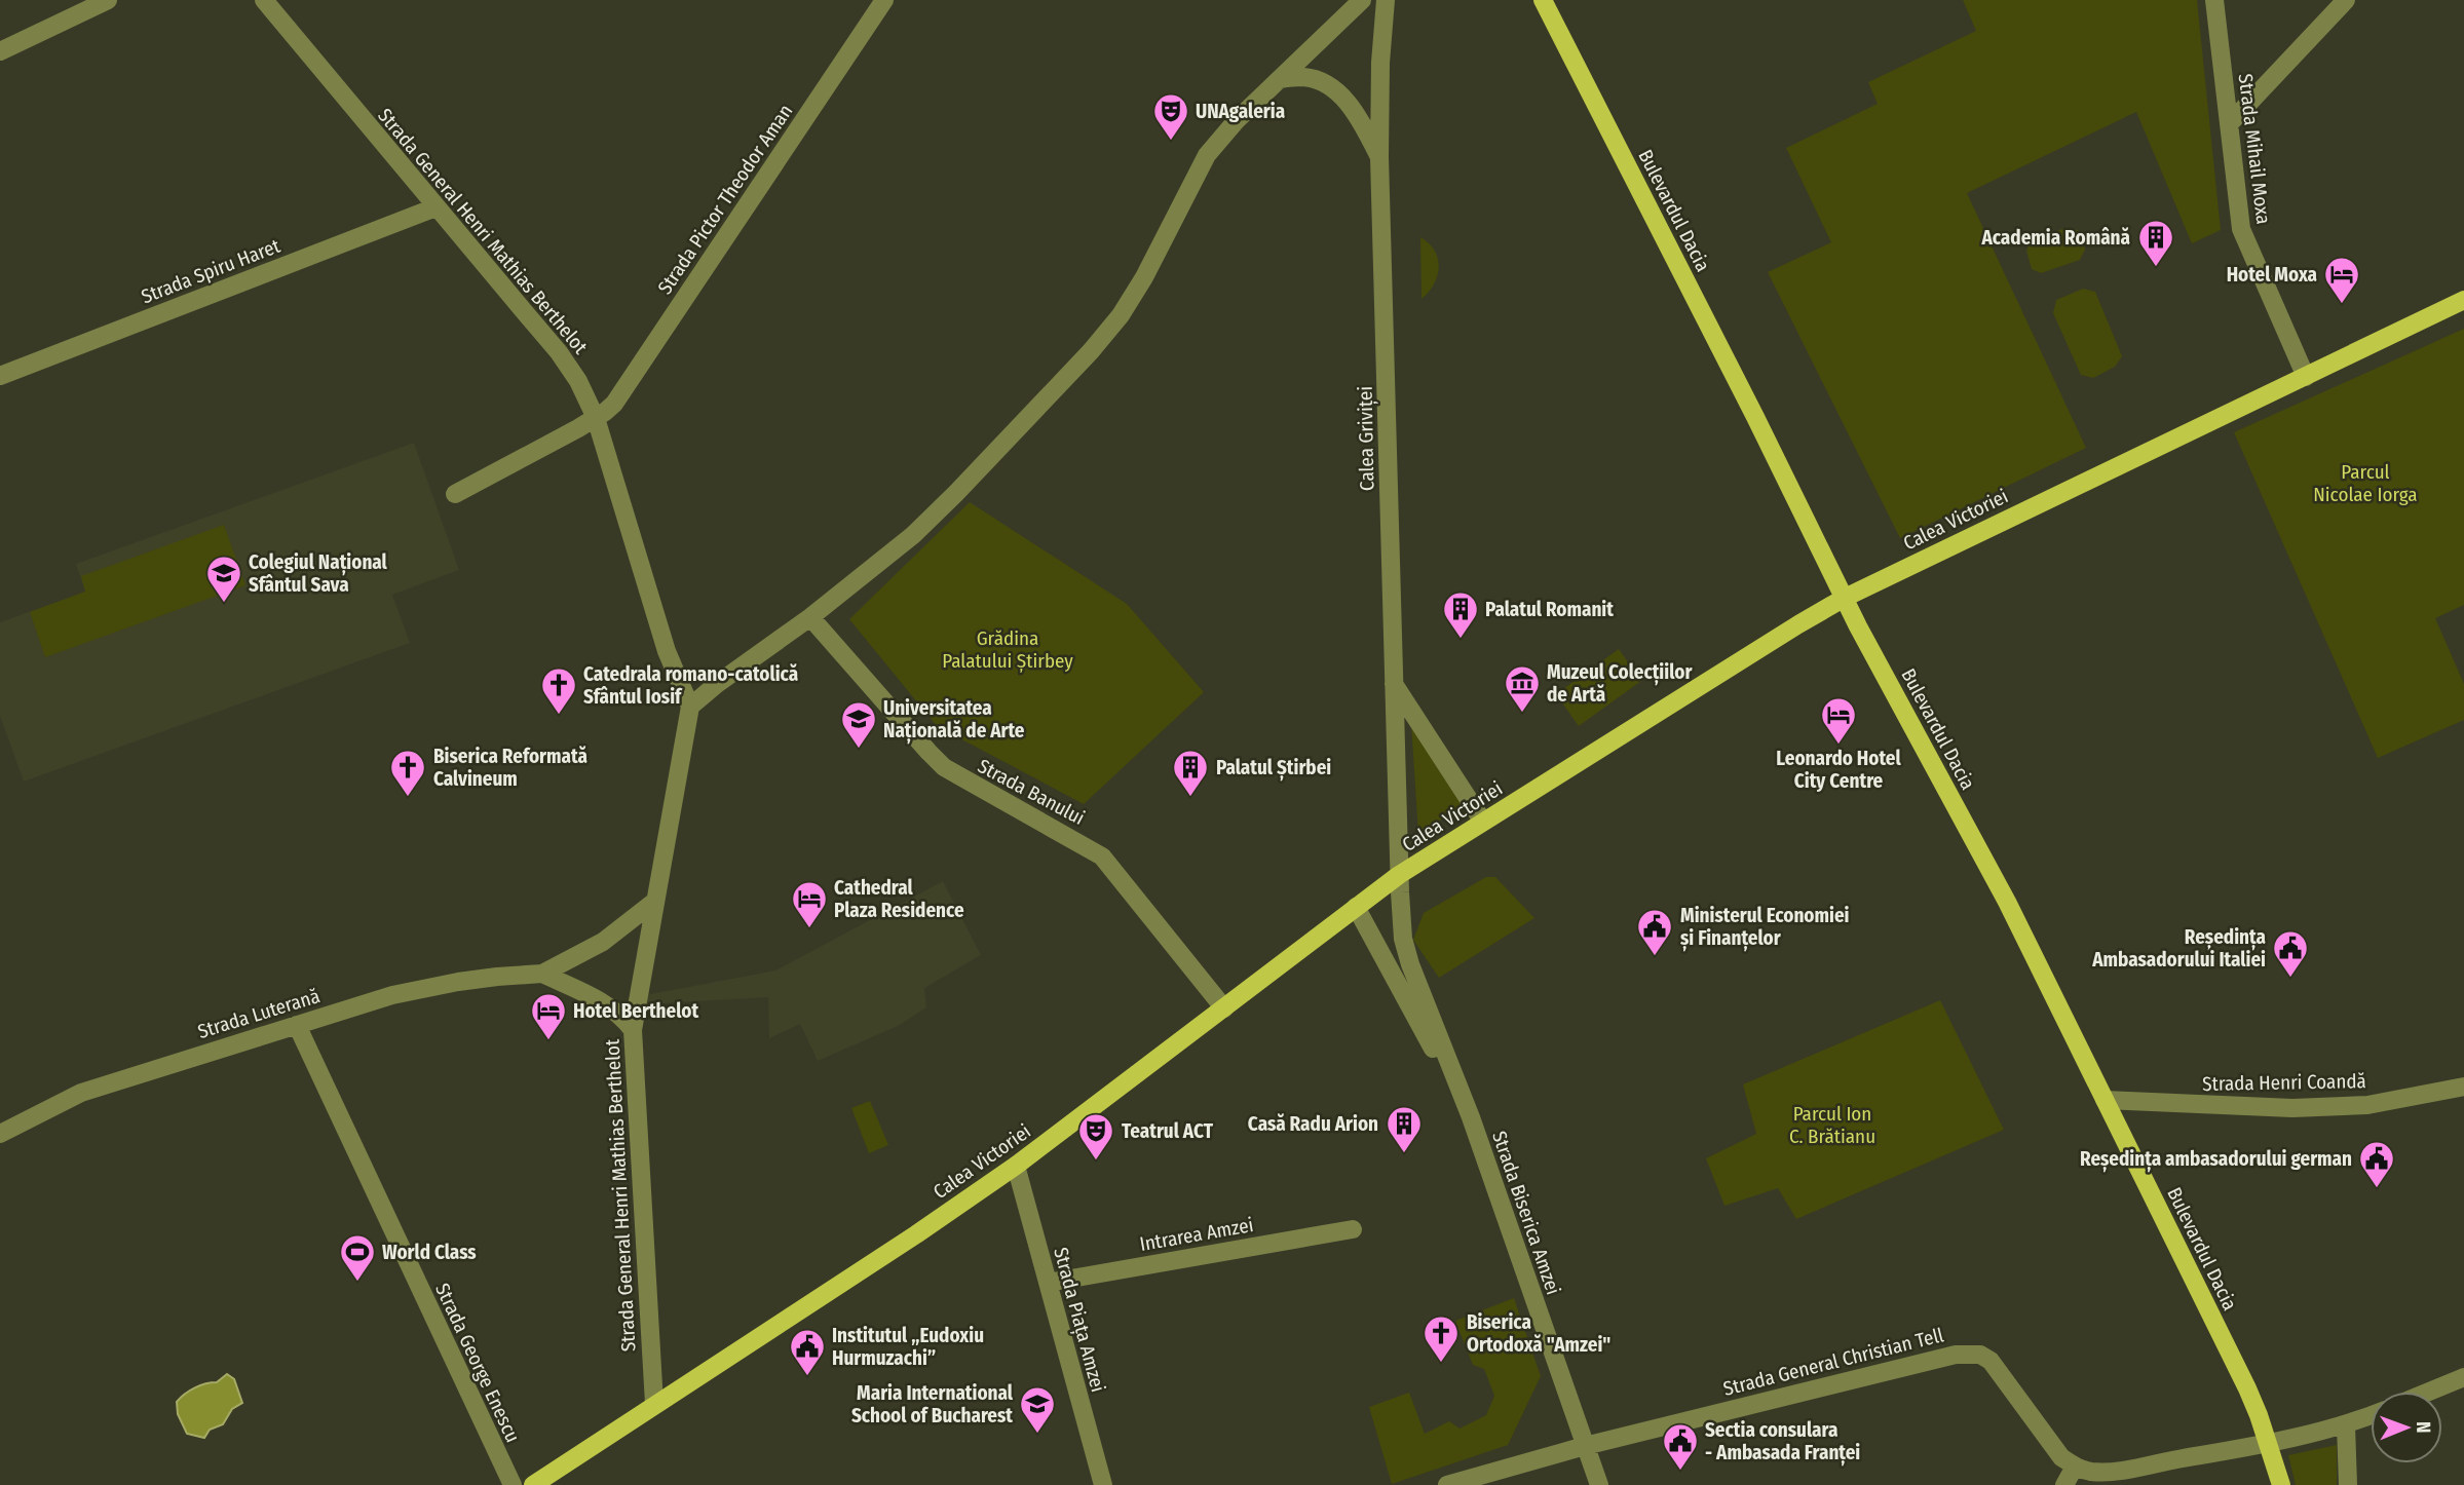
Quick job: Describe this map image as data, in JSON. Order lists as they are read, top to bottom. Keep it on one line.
{"streets":{"main road":["Bulevardul Dacia","Calea Victoriei"],"street":["Strada Mihail Moxa","Strada Pictor Theodor Aman","Strada General Henri Mathias Berthelot","Strada Spiru Haret","Calea Griviței","Strada Banului","Strada Luterană","Strada Henri Coandă","Strada Biserica Amzei","Intrarea Amzei","Strada Piața Amzei","Strada General Christian Tell","Strada George Enescu"]},"crossings":[["Strada Mihail Moxa","Calea Victoriei"],["Strada Pictor Theodor Aman","Strada General Henri Mathias Berthelot"],["Bulevardul Dacia","Calea Victoriei"],["Bulevardul Dacia","Strada Henri Coandă"],["Strada General Henri Mathias Berthelot","Strada Spiru Haret"],["Strada General Henri Mathias Berthelot","Calea Victoriei"],["Strada General Henri Mathias Berthelot","Strada Luterană"],["Calea Griviței","Calea Victoriei"],["Calea Griviței","Strada Biserica Amzei"],["Calea Victoriei","Strada Banului"],["Calea Victoriei","Strada Biserica Amzei"],["Calea Victoriei","Strada Piața Amzei"],["Strada Luterană","Strada George Enescu"],["Strada Biserica Amzei","Strada General Christian Tell"],["Intrarea Amzei","Strada Piața Amzei"]],"parks":["Parcul Nicolae Iorga","Grădina Palatului Știrbey","Parcul Ion C. Brătianu"],"places":{"theatre":["UNAgaleria","Teatrul ACT"],"building":["Academia Română","Palatul Romanit","Palatul Știrbei","Casă Radu Arion"],"hotel":["Hotel Moxa","Leonardo Hotel City Centre","Cathedral Plaza Residence","Hotel Berthelot"],"school or university":["Colegiul Național Sfântul Sava","Universitatea Națională de Arte","Maria International School of Bucharest"],"museum":["Muzeul Colecțiilor de Artă"],"church":["Catedrala romano-catolică Sfântul Iosif","Biserica Reformată Calvineum","Biserica Ortodoxă \"Amzei\""],"public building":["Ministerul Economiei și Finanțelor","Reședința Ambasadorului Italiei","Reședința ambasadorului german","Institutul „Eudoxiu Hurmuzachi”","Sectia consulara - Ambasada Franței"],"sports":["World Class"]},"north":"right"}
